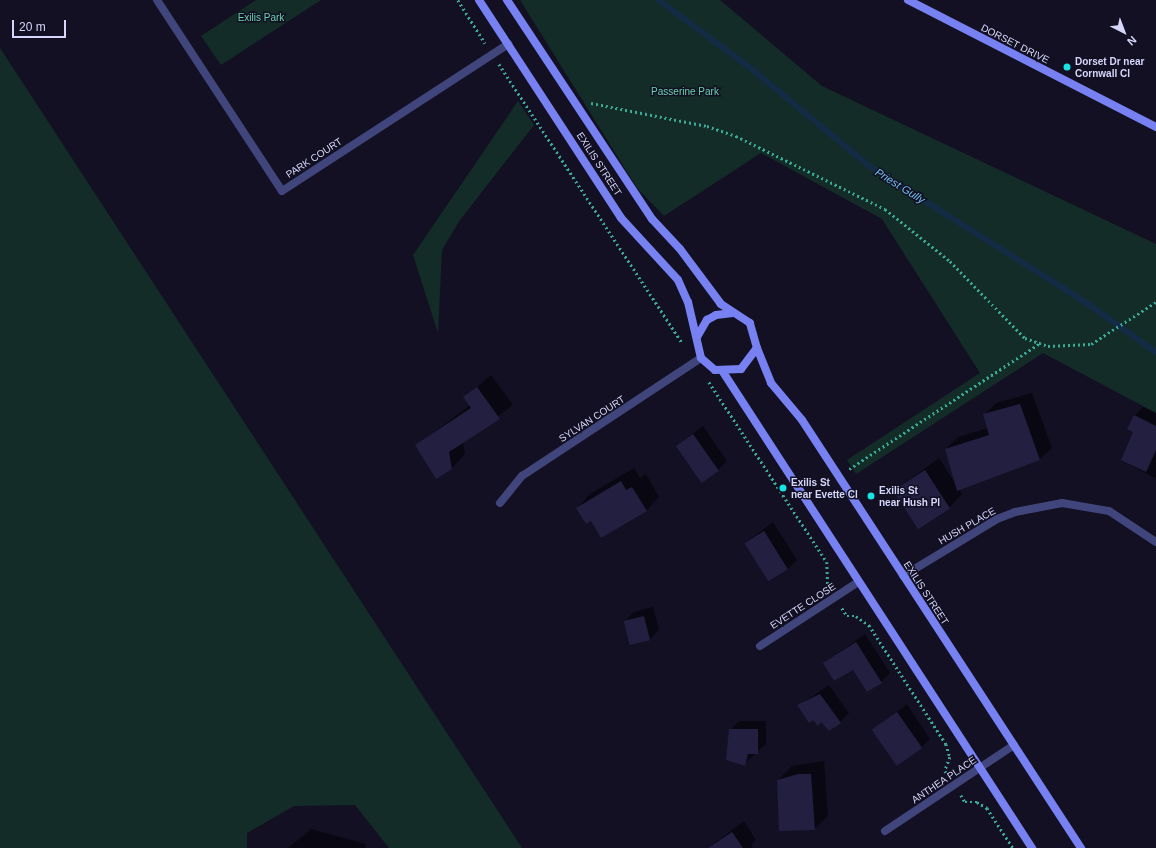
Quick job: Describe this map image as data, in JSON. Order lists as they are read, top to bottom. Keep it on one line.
{"streets":{"street":["DORSET DRIVE","PARK COURT","EXILIS STREET","SYLVAN COURT","HUSH PLACE","EVETTE CLOSE","ANTHEA PLACE"]},"crossings":[["PARK COURT","EXILIS STREET"],["EXILIS STREET","SYLVAN COURT"],["EXILIS STREET","HUSH PLACE"],["EXILIS STREET","ANTHEA PLACE"]],"water":["Priest Gully"],"parks":["Exilis Park","Passerine Park"],"places":["Dorset Dr near Cornwall Cl","Exilis St near Evette Cl","Exilis St near Hush Pl"],"scale_bar":"20 m","north":"bottom right"}
